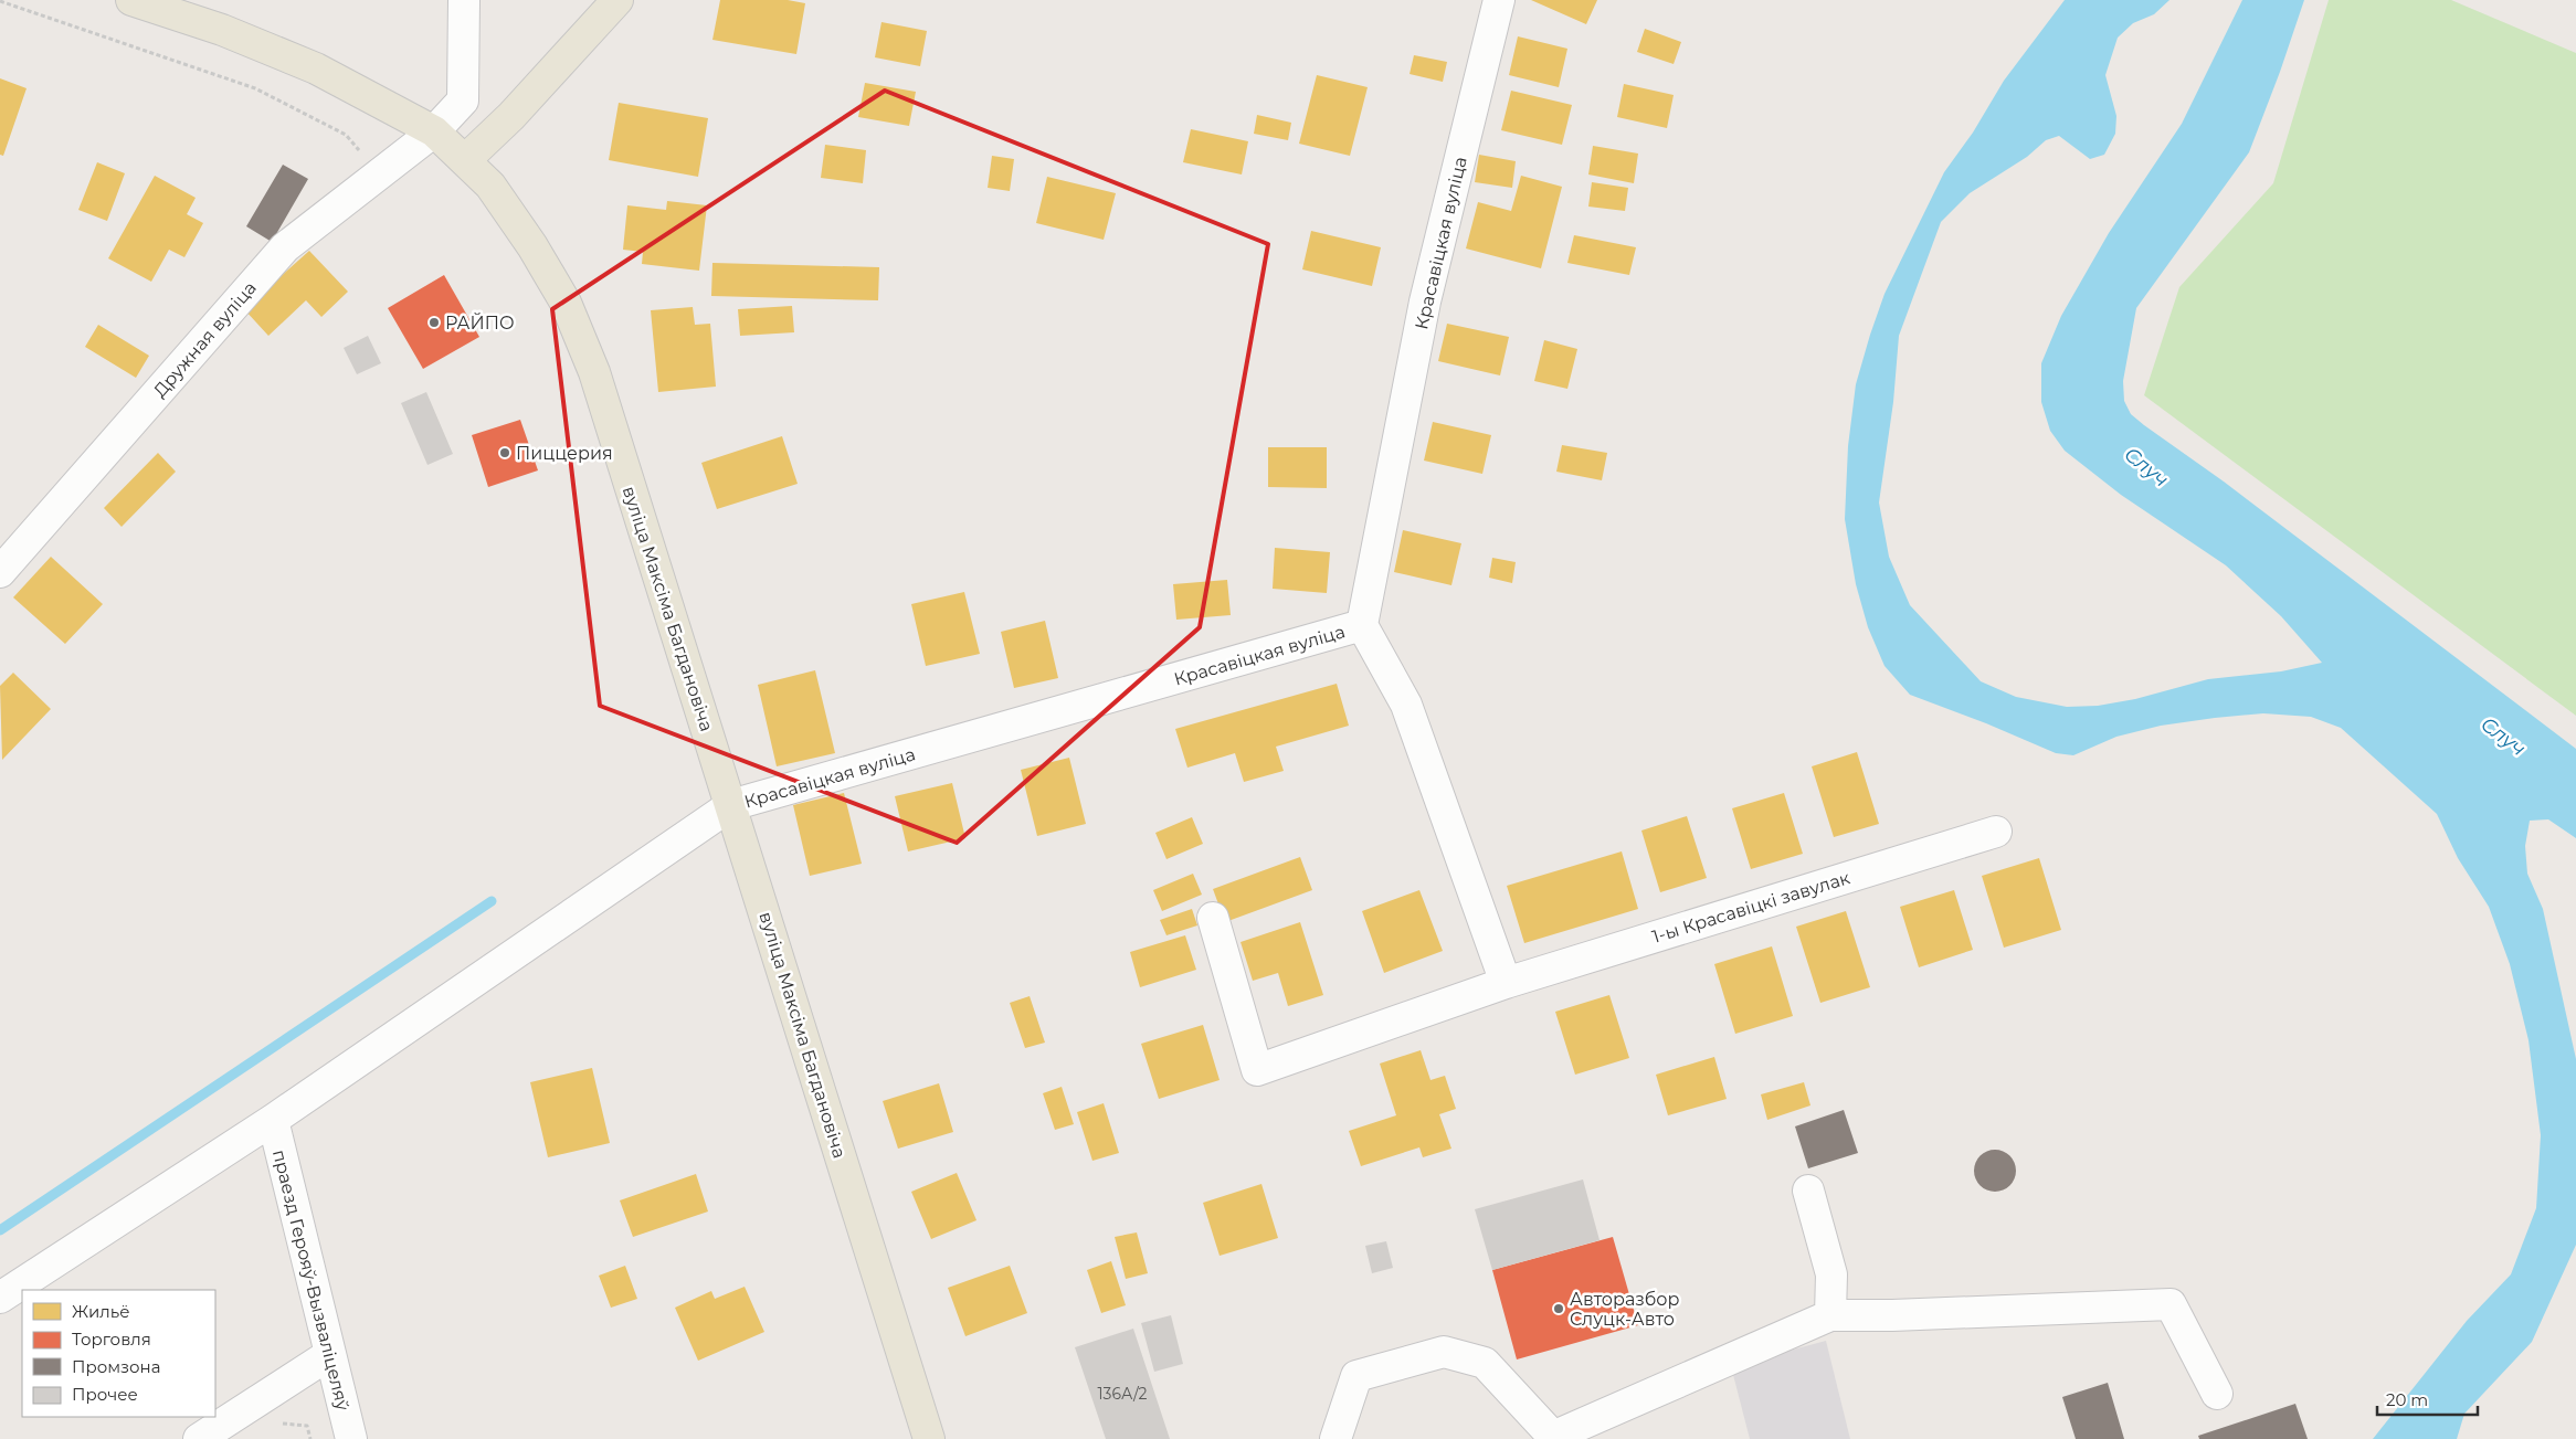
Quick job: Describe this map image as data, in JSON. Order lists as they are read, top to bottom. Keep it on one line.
{"streets":{"main road":["вуліца Максіма Багдановіча"],"street":["Красавіцкая вуліца","Дружная вуліца","1-ы Красавіцкі завулак","праезд Герояў-Вызваліцеляў"]},"crossings":[["Красавіцкая вуліца","вуліца Максіма Багдановіча"],["Красавіцкая вуліца","праезд Герояў-Вызваліцеляў"],["Дружная вуліца","вуліца Максіма Багдановіча"]],"water":["Случ"],"places":["РАЙПО","Пиццерия","Авторазбор Слуцк-Авто"],"house_numbers":["136А/2"],"legend":["Жильё","Торговля","Промзона","Прочее"],"scale_bar":"20 m"}
